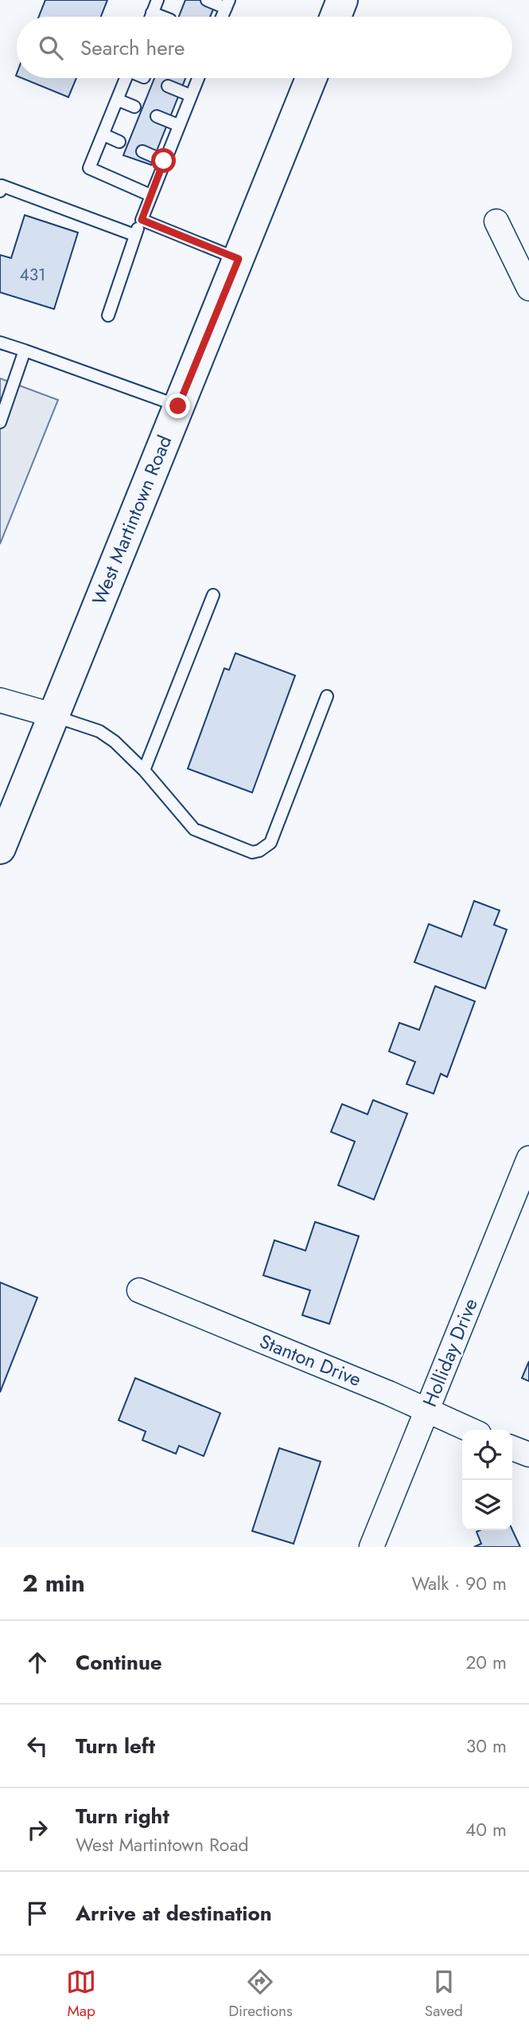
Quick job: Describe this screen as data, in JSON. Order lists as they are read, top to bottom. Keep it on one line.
{"streets":{"main road":["West Martintown Road"],"street":["Holliday Drive","Stanton Drive"]},"crossings":[["Holliday Drive","Stanton Drive"]],"house_numbers":["431"],"page":{"search":"Search here","heading":["2 min","Walk · 90 m"],"list":[["Continue","20 m"],["Turn left","30 m"],["Turn right","West Martintown Road","40 m"],"Arrive at destination"],"nav":["Map","Directions","Saved"]}}
